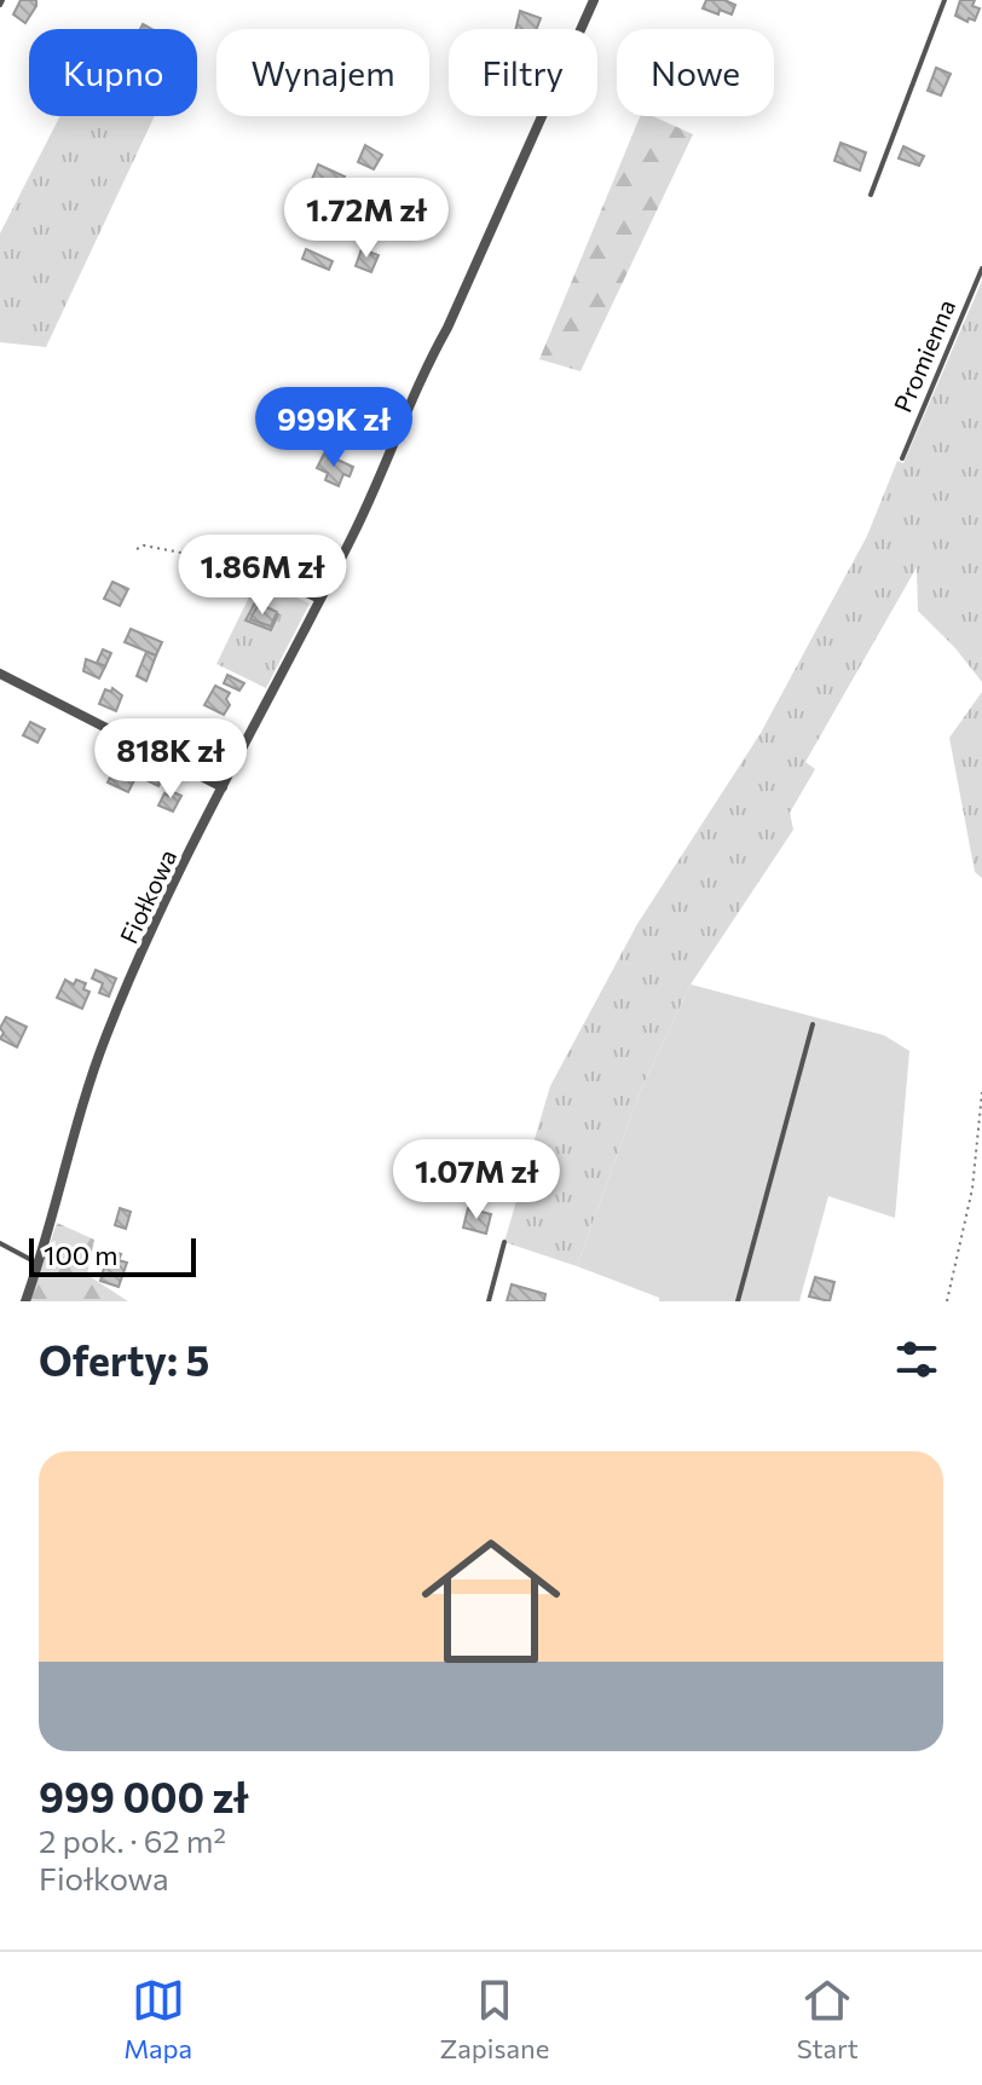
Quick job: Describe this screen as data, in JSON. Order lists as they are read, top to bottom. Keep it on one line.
{"streets":{"street":["Fiołkowa"],"lane":["Promienna"]},"scale_bar":"100 m","page":{"chip":["Kupno","Wynajem","Filtry","Nowe"],"price":["1.72M zł","999K zł","1.86M zł","818K zł","1.07M zł"],"scale":"100 m","heading":"Oferty: 5","list":[{"name":"999 000 zł","note":"2 pok. · 62 m² · Fiołkowa"}],"tabs":["Mapa","Zapisane","Start"]}}
